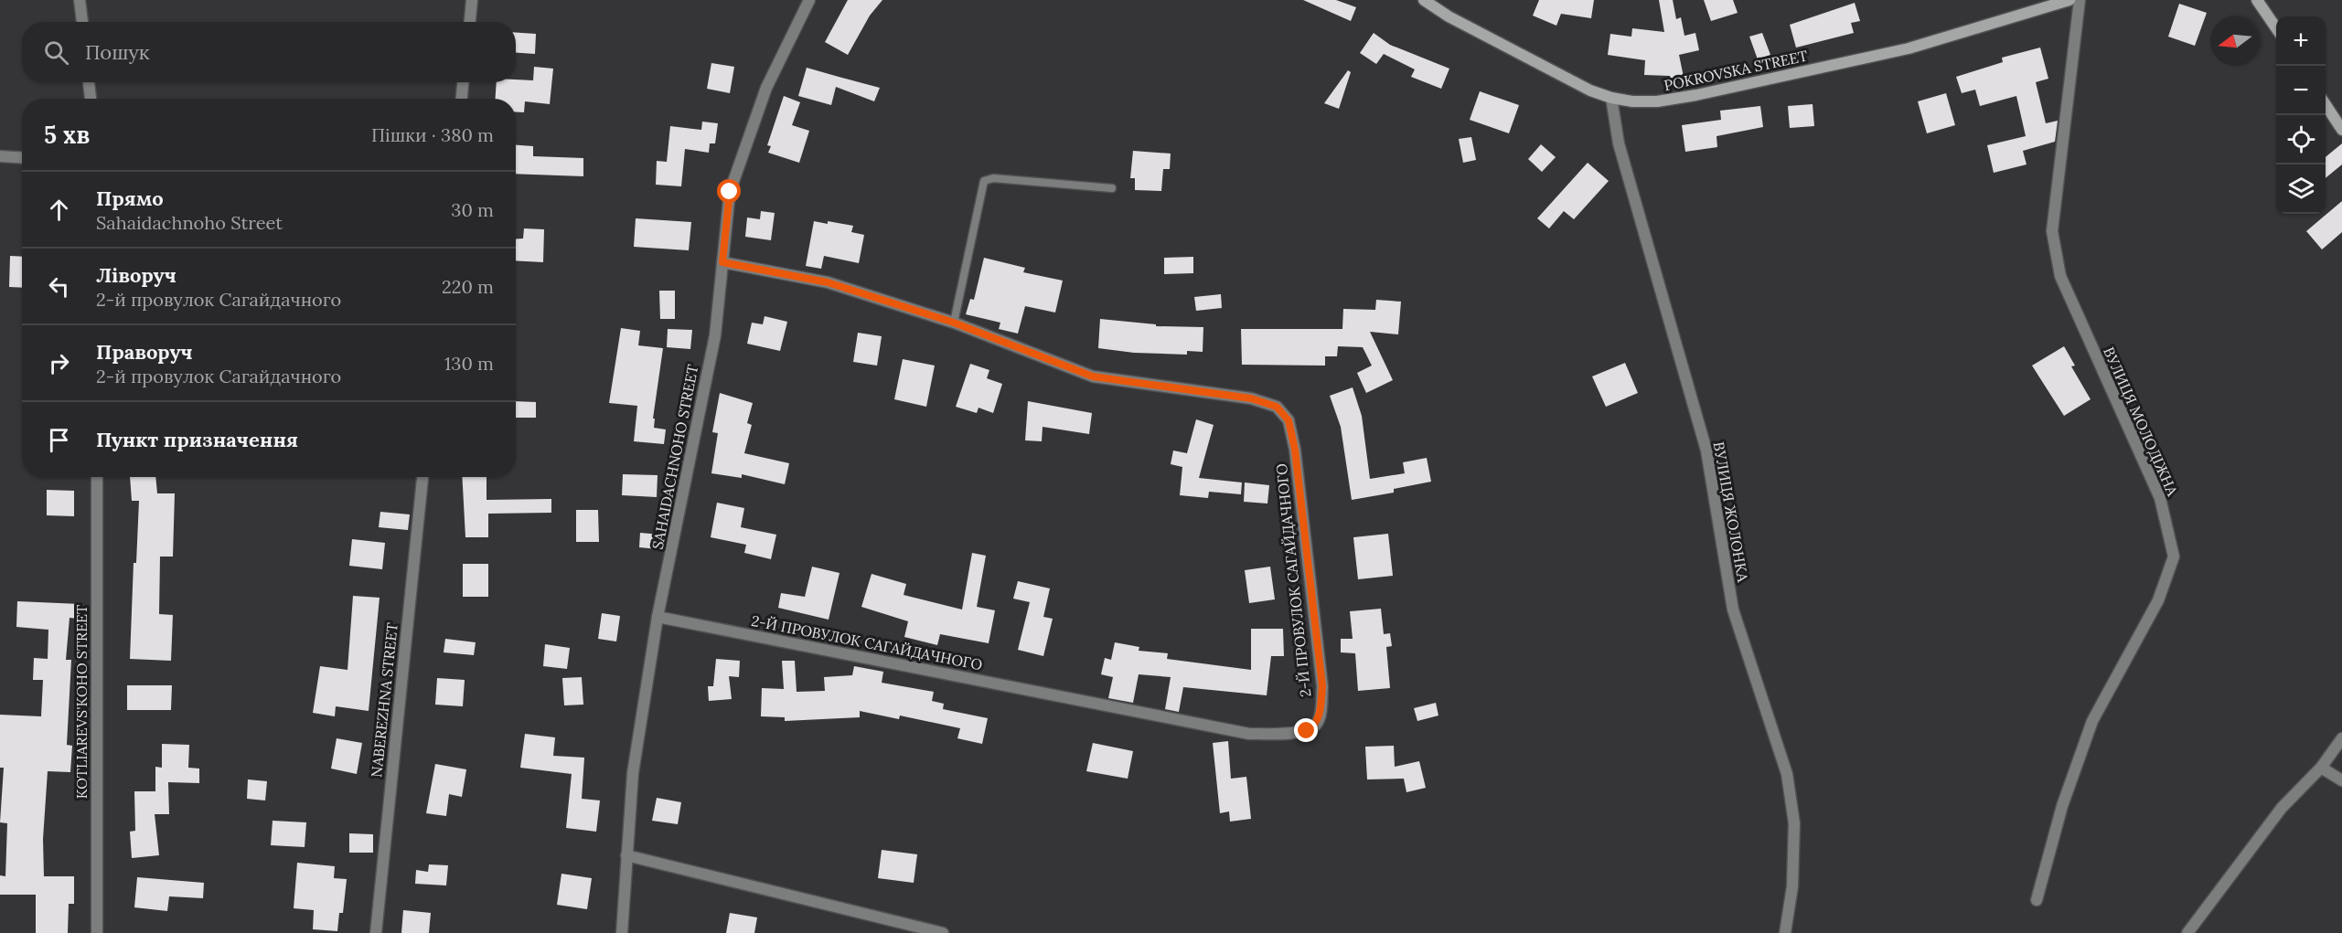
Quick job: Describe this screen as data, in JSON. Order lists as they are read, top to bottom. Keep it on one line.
{"streets":{"street":["POKROVSKA STREET","ВУЛИЦЯ МОЛОДІЖНА","SAHAIDACHNOHO STREET","ВУЛИЦЯ ЖОЛОНКА","2-Й ПРОВУЛОК САГАЙДАЧНОГО","NABEREZHNA STREET","KOTLIAREVS'KOHO STREET"]},"crossings":[["POKROVSKA STREET","ВУЛИЦЯ ЖОЛОНКА"],["SAHAIDACHNOHO STREET","2-Й ПРОВУЛОК САГАЙДАЧНОГО"]],"north":"left","page":{"map_buttons":["+","−"],"search":"Пошук","heading":["5 хв","Пішки · 380 m"],"list":[["Прямо","Sahaidachnoho Street","30 m"],["Ліворуч","2-й провулок Сагайдачного","220 m"],["Праворуч","2-й провулок Сагайдачного","130 m"],"Пункт призначення"]}}
